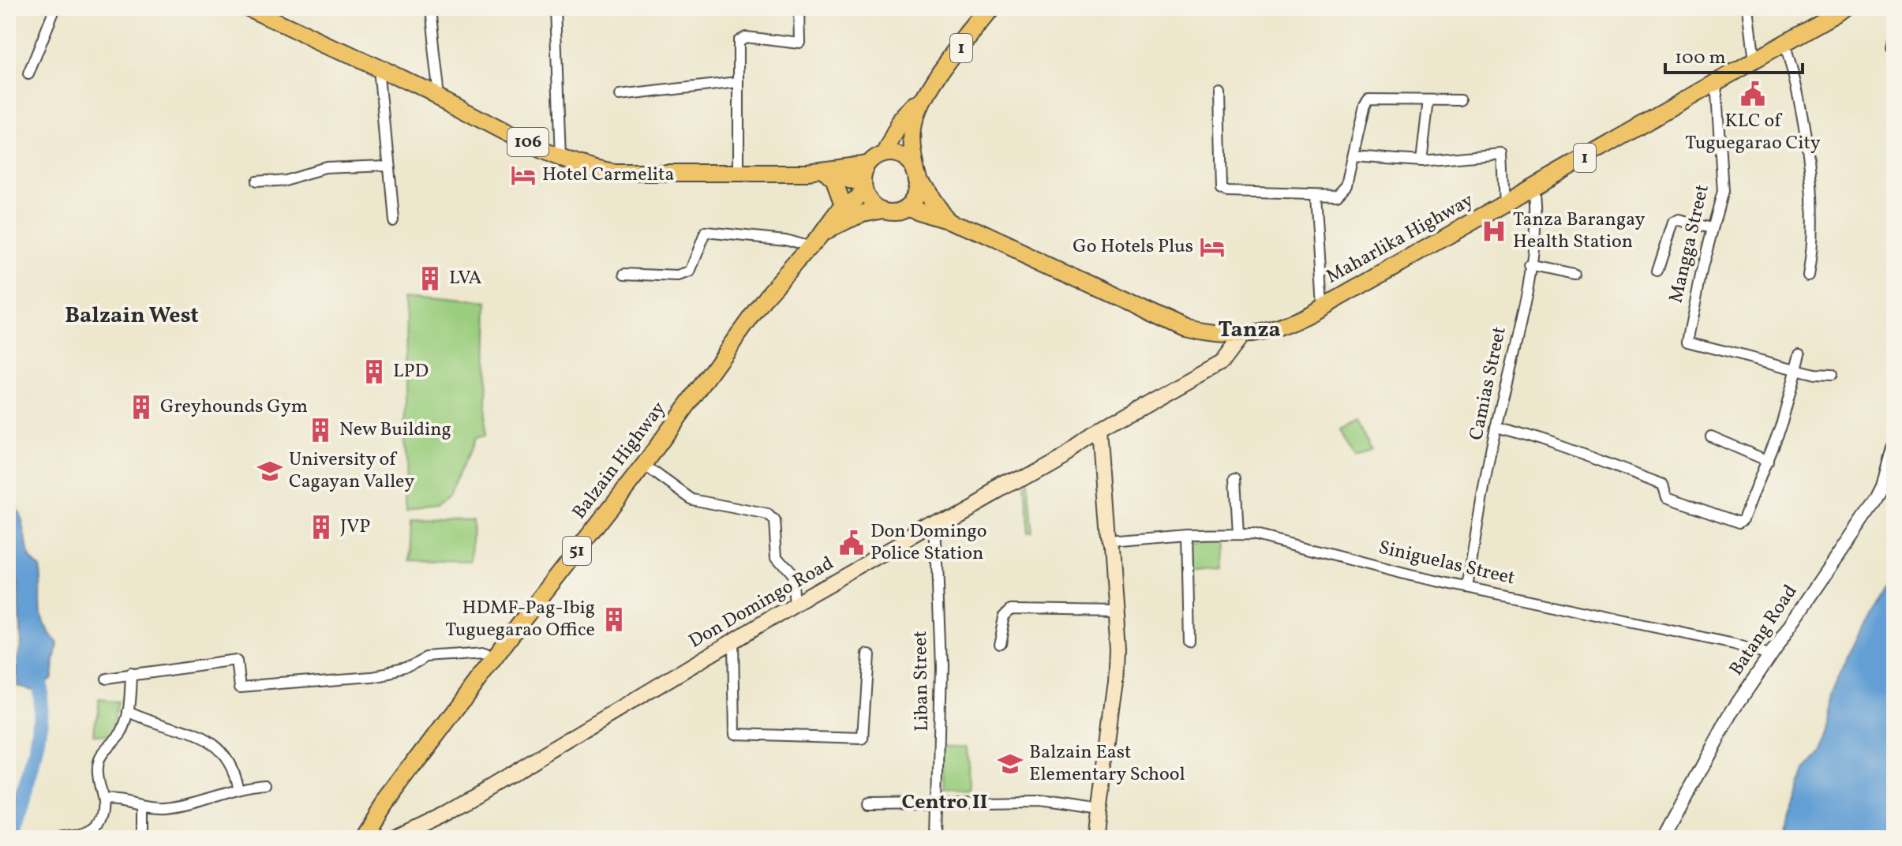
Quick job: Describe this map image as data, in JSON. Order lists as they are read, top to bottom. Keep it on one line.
{"streets":{"main road":["1","106","Maharlika Highway","Balzain Highway","51","Don Domingo Road"],"street":["Mangga Street","Camias Street","Siniguelas Street","Batang Road","Liban Street"]},"crossings":[["1","106"],["1","Maharlika Highway"],["1","51"],["106","Maharlika Highway"],["106","51"],["Maharlika Highway","Mangga Street"],["Maharlika Highway","Camias Street"],["Maharlika Highway","51"],["Maharlika Highway","Don Domingo Road"],["Camias Street","Siniguelas Street"],["Balzain Highway","51"],["Siniguelas Street","Batang Road"],["Don Domingo Road","Liban Street"]],"districts":["Balzain West","Tanza","Centro II"],"places":{"public building":["KLC of Tuguegarao City","Don Domingo Police Station"],"hotel":["Hotel Carmelita","Go Hotels Plus"],"hospital":["Tanza Barangay Health Station"],"building":["LVA","LPD","Greyhounds Gym","New Building","JVP","HDMF-Pag-Ibig Tuguegarao Office"],"school or university":["University of Cagayan Valley","Balzain East Elementary School"]},"scale_bar":"100 m"}
